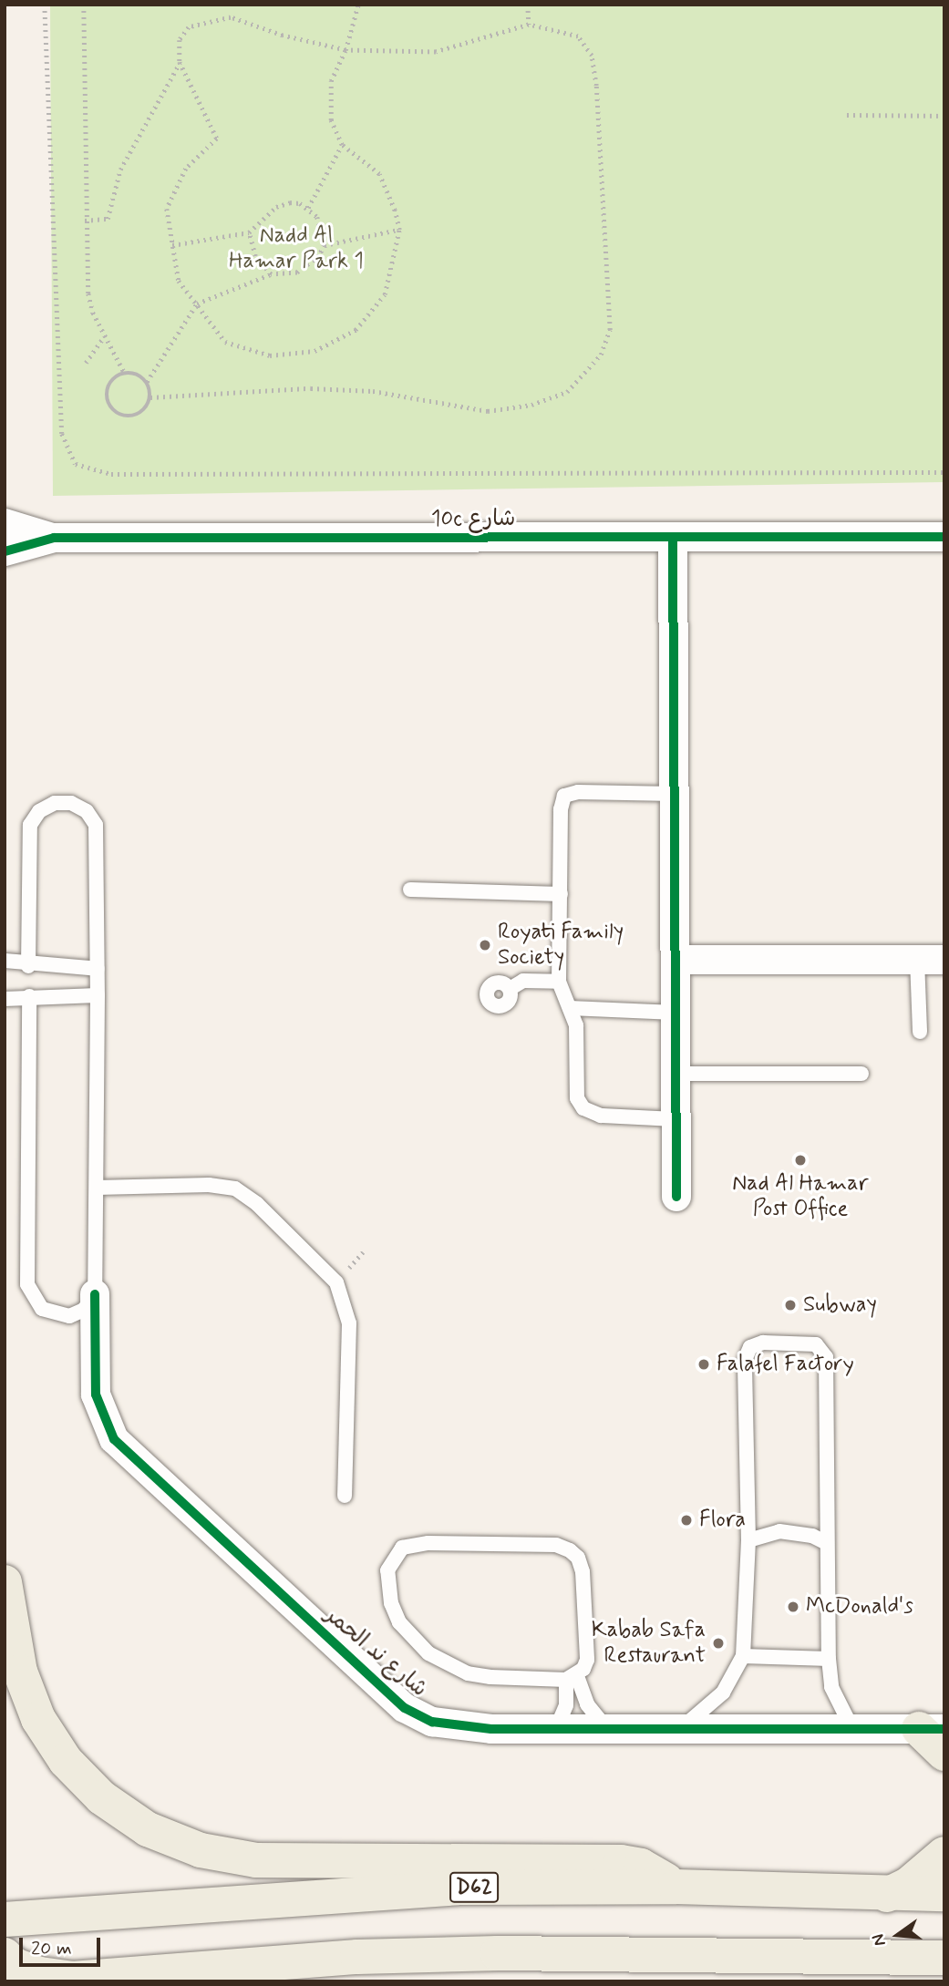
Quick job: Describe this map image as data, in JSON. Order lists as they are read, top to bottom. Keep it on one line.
{"streets":{"main road":["D62"],"street":["10c شارع","شارع ند الحمر"]},"parks":["Nadd Al Hamar Park 1"],"places":["Royati Family Society","Nad Al Hamar Post Office","Subway","Falafel Factory","Flora","McDonald's","Kabab Safa Restaurant"],"scale_bar":"20 m","north":"left"}
